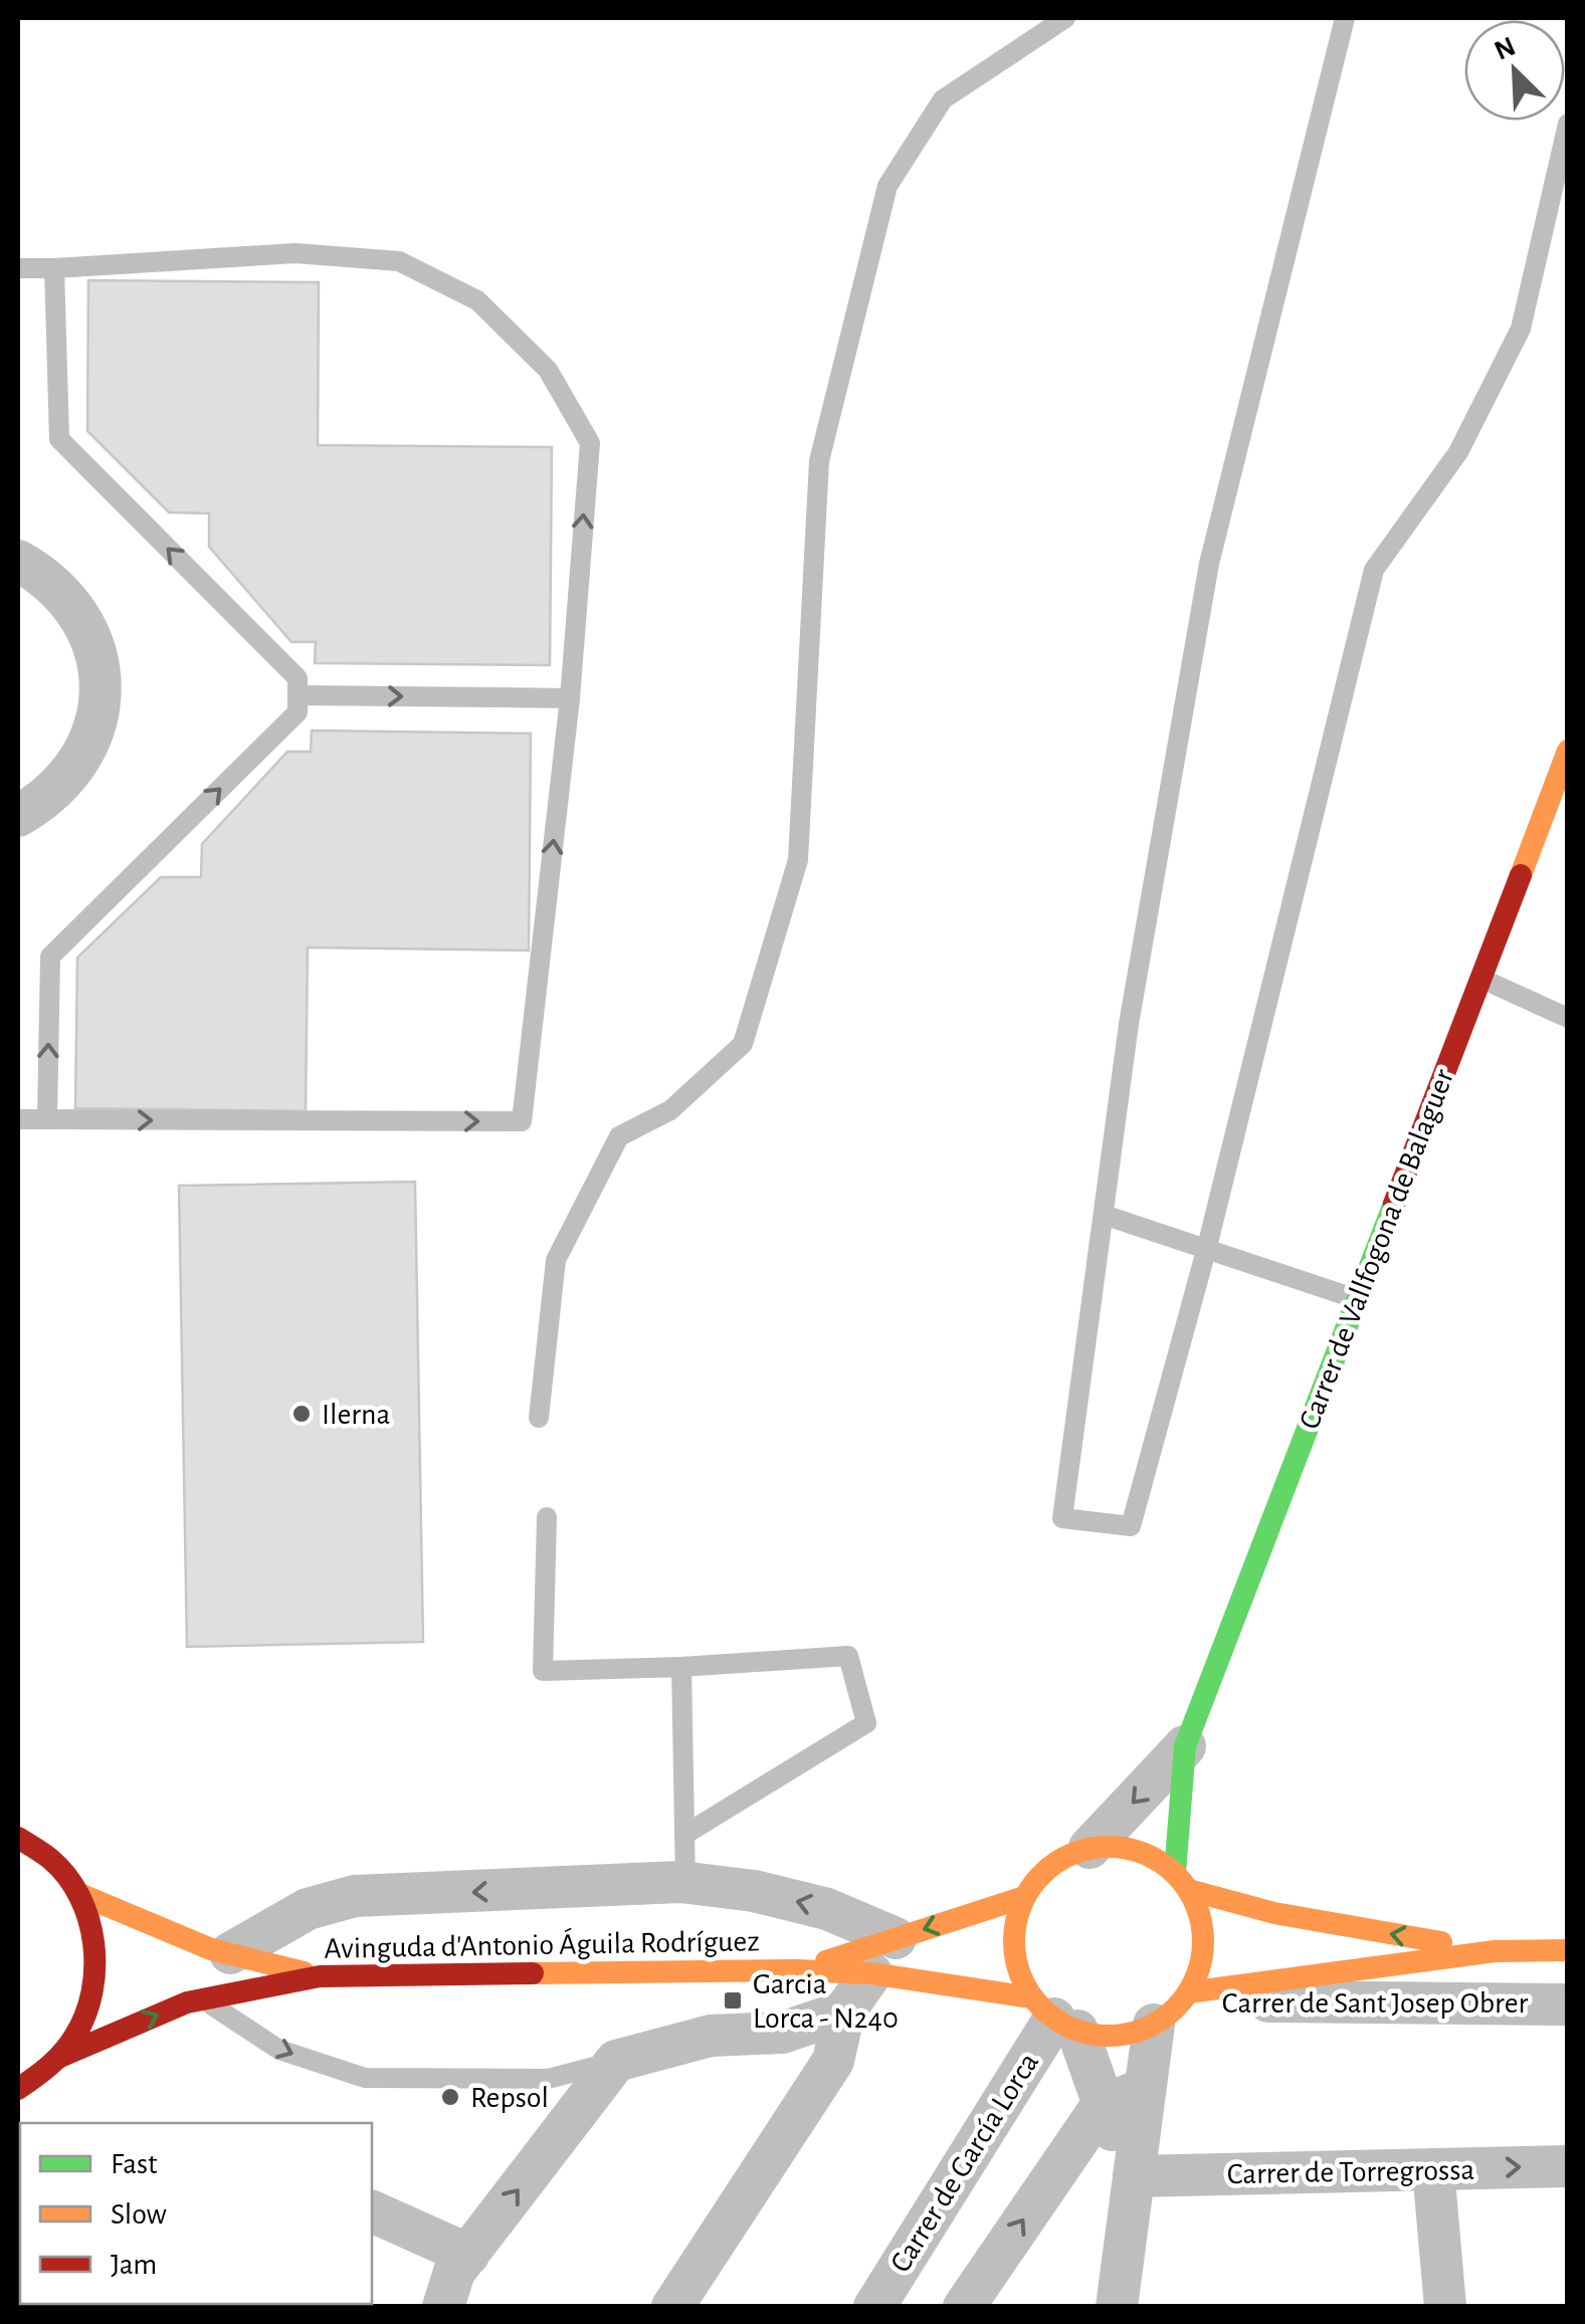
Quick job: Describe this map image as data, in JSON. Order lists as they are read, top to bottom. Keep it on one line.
{"streets":{"street":["Carrer de Vallfogona de Balaguer","Avinguda d'Antonio Águila Rodríguez","Carrer de Sant Josep Obrer","Carrer de García Lorca","Carrer de Torregrossa"]},"crossings":[["Carrer de Vallfogona de Balaguer","Avinguda d'Antonio Águila Rodríguez"],["Carrer de Vallfogona de Balaguer","Carrer de Sant Josep Obrer"],["Carrer de Vallfogona de Balaguer","Carrer de García Lorca"],["Avinguda d'Antonio Águila Rodríguez","Carrer de Sant Josep Obrer"],["Avinguda d'Antonio Águila Rodríguez","Carrer de García Lorca"],["Carrer de Sant Josep Obrer","Carrer de García Lorca"]],"places":{"other":["Ilerna","Repsol"],"transit":["Garcia Lorca - N240"]},"legend":["Fast","Slow","Jam"],"north":"top left"}
